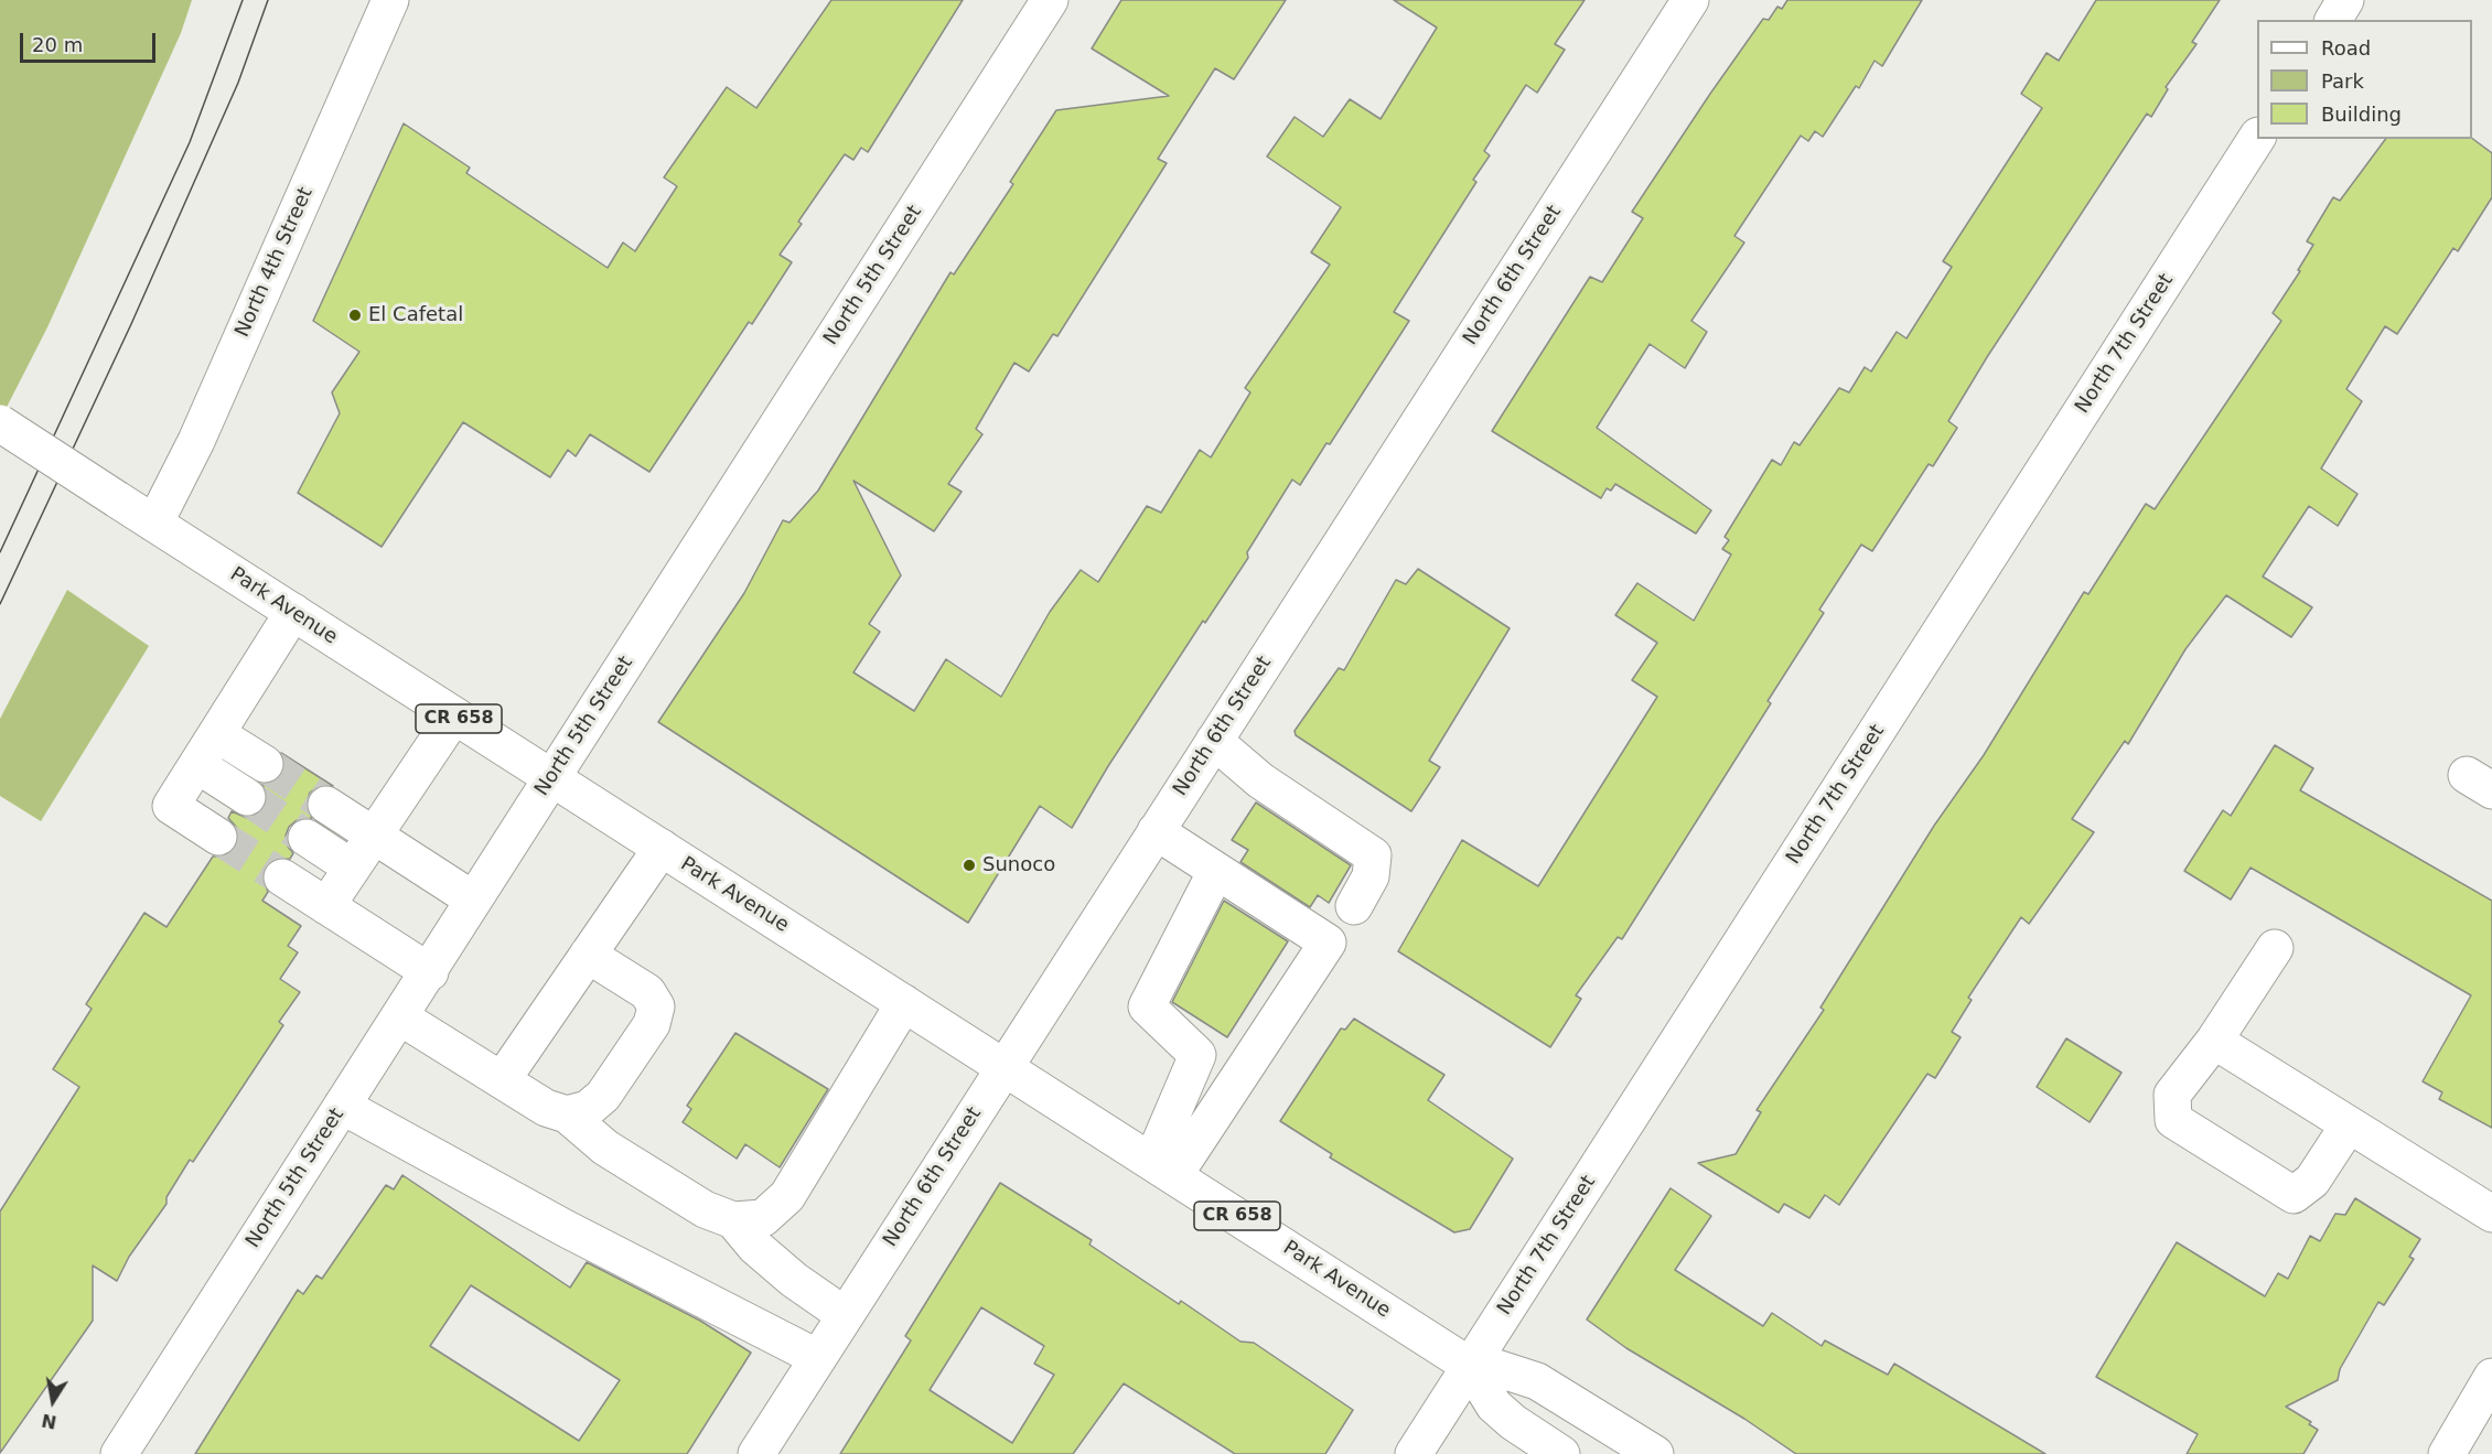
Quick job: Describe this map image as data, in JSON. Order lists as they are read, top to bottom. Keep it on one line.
{"streets":{"street":["North 4th Street","North 5th Street","North 6th Street","North 7th Street","Park Avenue","CR 658"]},"crossings":[["North 4th Street","Park Avenue"],["North 5th Street","Park Avenue"],["North 6th Street","Park Avenue"],["North 7th Street","Park Avenue"]],"places":["El Cafetal","Sunoco"],"legend":["Road","Park","Building"],"scale_bar":"20 m","north":"bottom"}
